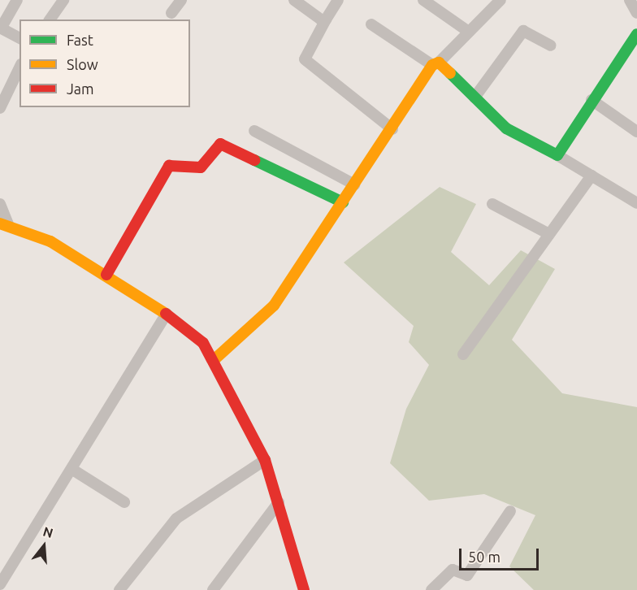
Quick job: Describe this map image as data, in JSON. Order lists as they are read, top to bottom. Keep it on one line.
{"legend":["Fast","Slow","Jam"],"scale_bar":"50 m","north":"top"}
